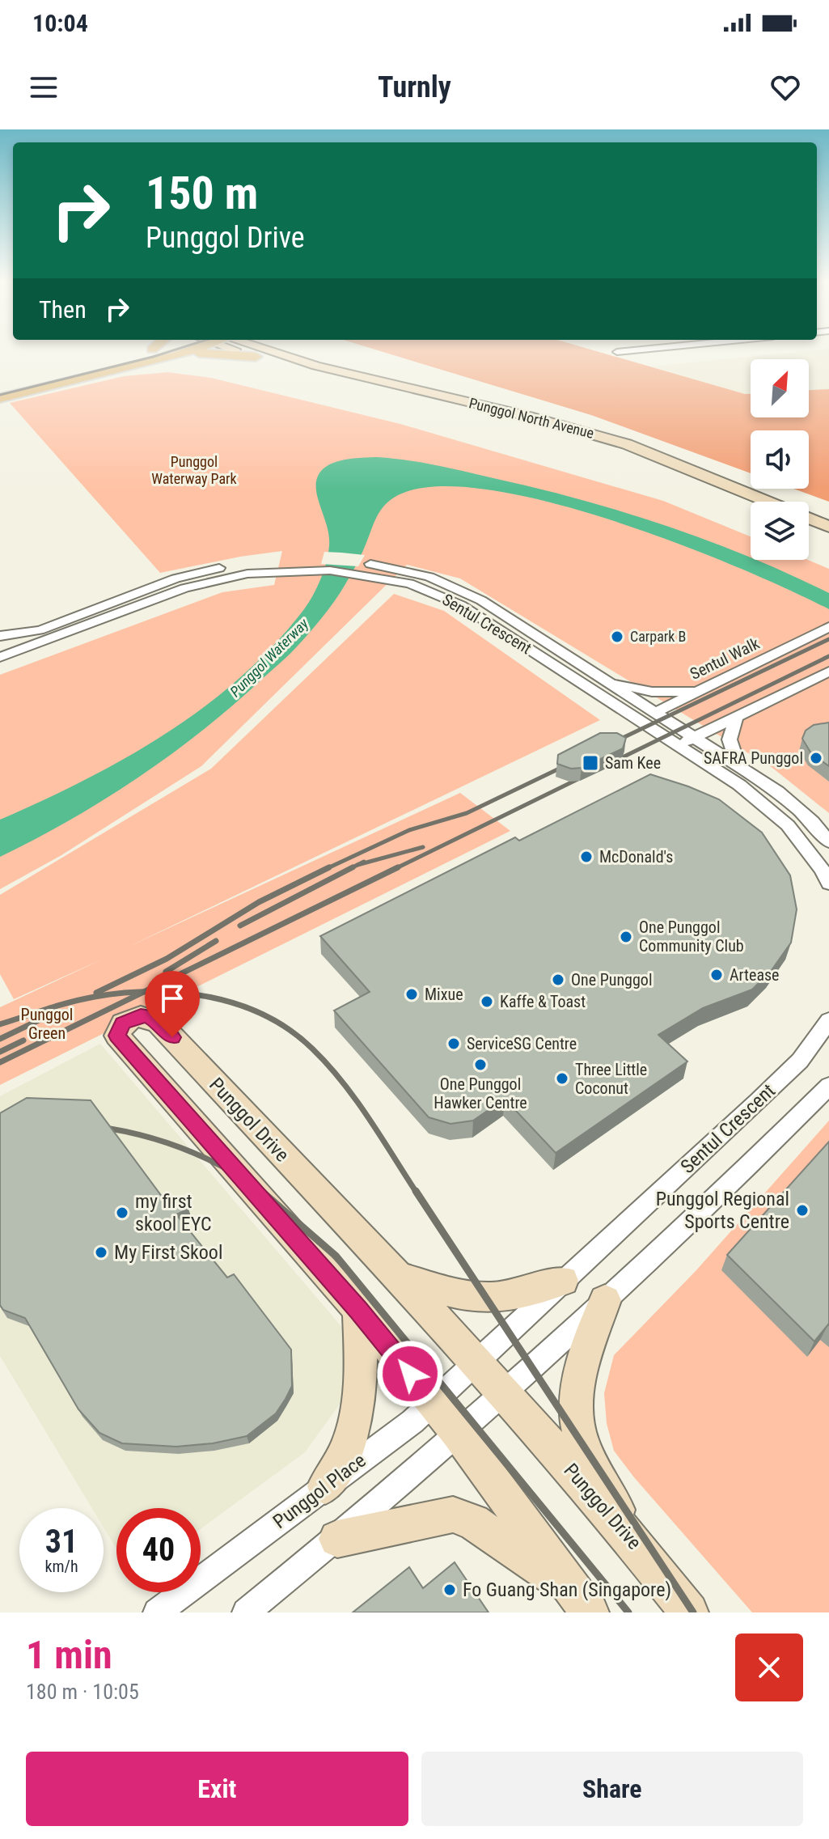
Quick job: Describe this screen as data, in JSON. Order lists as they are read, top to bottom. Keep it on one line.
{"streets":{"main road":["Punggol North Avenue","Punggol Drive"],"street":["Sentul Crescent","Sentul Walk","Punggol Place"]},"crossings":[["Sentul Crescent","Sentul Walk"],["Sentul Crescent","Punggol Drive"],["Sentul Crescent","Punggol Place"],["Punggol Drive","Punggol Place"]],"water":["Punggol Waterway"],"parks":["Punggol Waterway Park","Punggol Green"],"places":{"other":["Carpark B","SAFRA Punggol","McDonald's","One Punggol Community Club","Artease","One Punggol","Mixue","Kaffe & Toast","ServiceSG Centre","One Punggol Hawker Centre","Three Little Coconut","Punggol Regional Sports Centre","my first skool EYC","My First Skool","Fo Guang Shan (Singapore)"],"transit":["Sam Kee"]},"north":"top right","page":{"status":"10:04","header":"Turnly","turn":["150 m","Punggol Drive"],"then":"Then","speed":"31 km/h","limit":"40","heading":["1 min","180 m · 10:05"],"buttons":["Exit","Share"]}}
